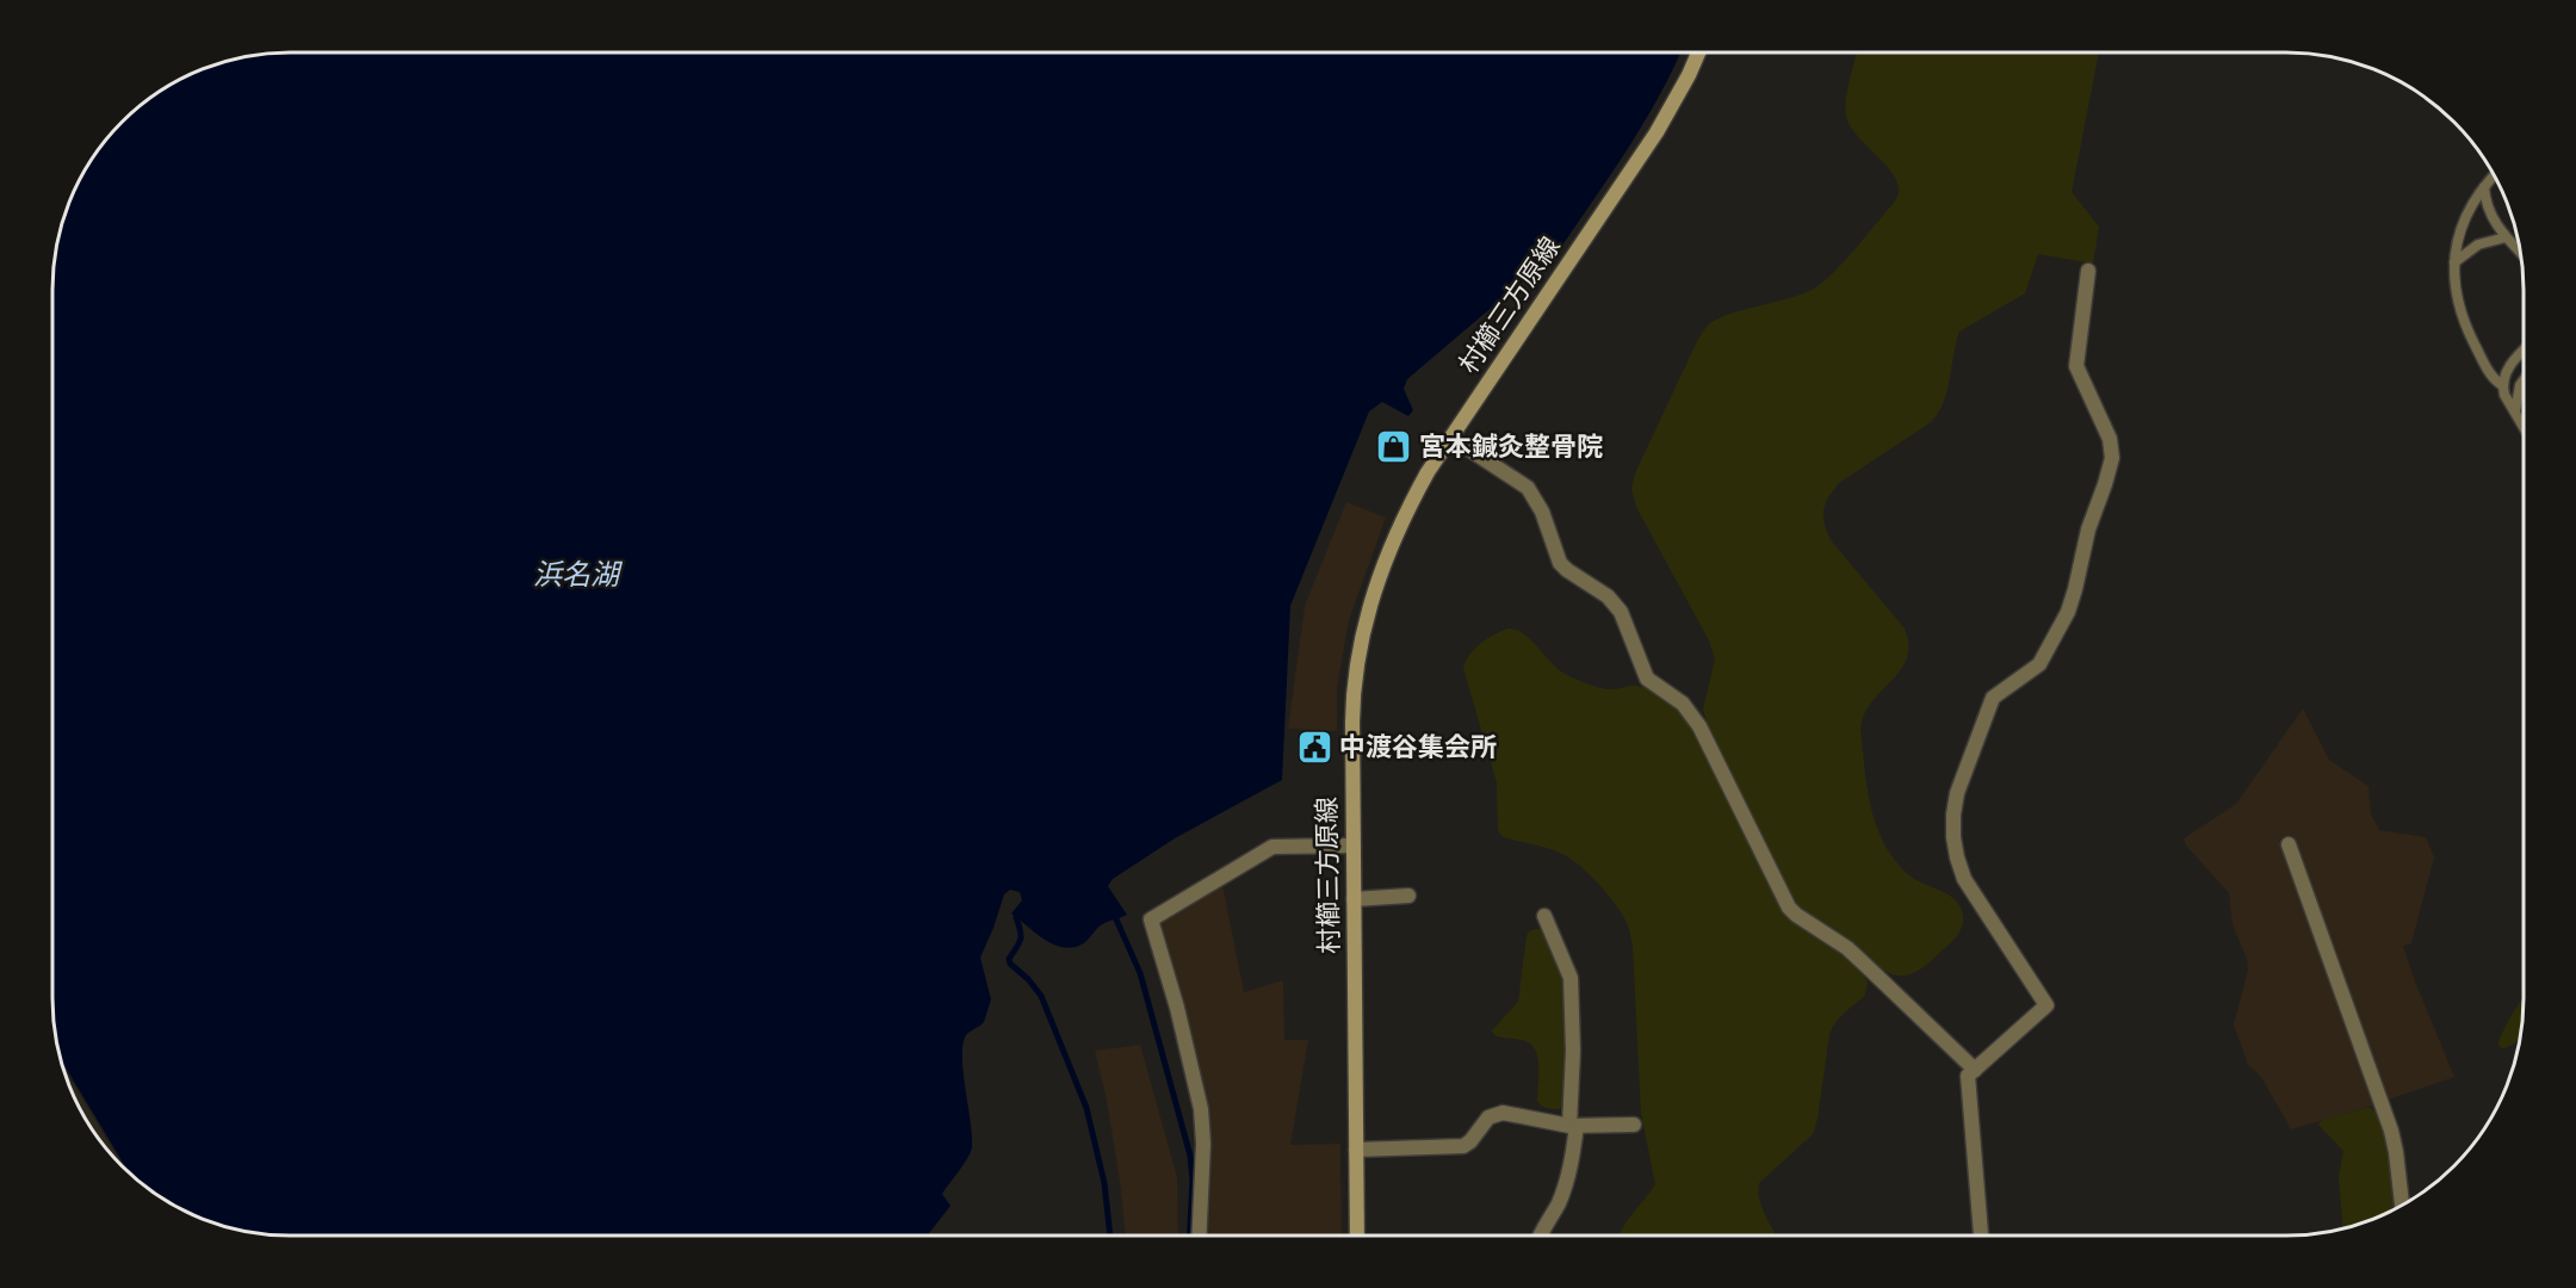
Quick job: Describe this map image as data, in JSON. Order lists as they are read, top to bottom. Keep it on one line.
{"streets":{"main road":["村櫛三方原線"]},"water":["浜名湖"],"places":{"shop":["宮本鍼灸整骨院"],"public building":["中渡谷集会所"]}}
